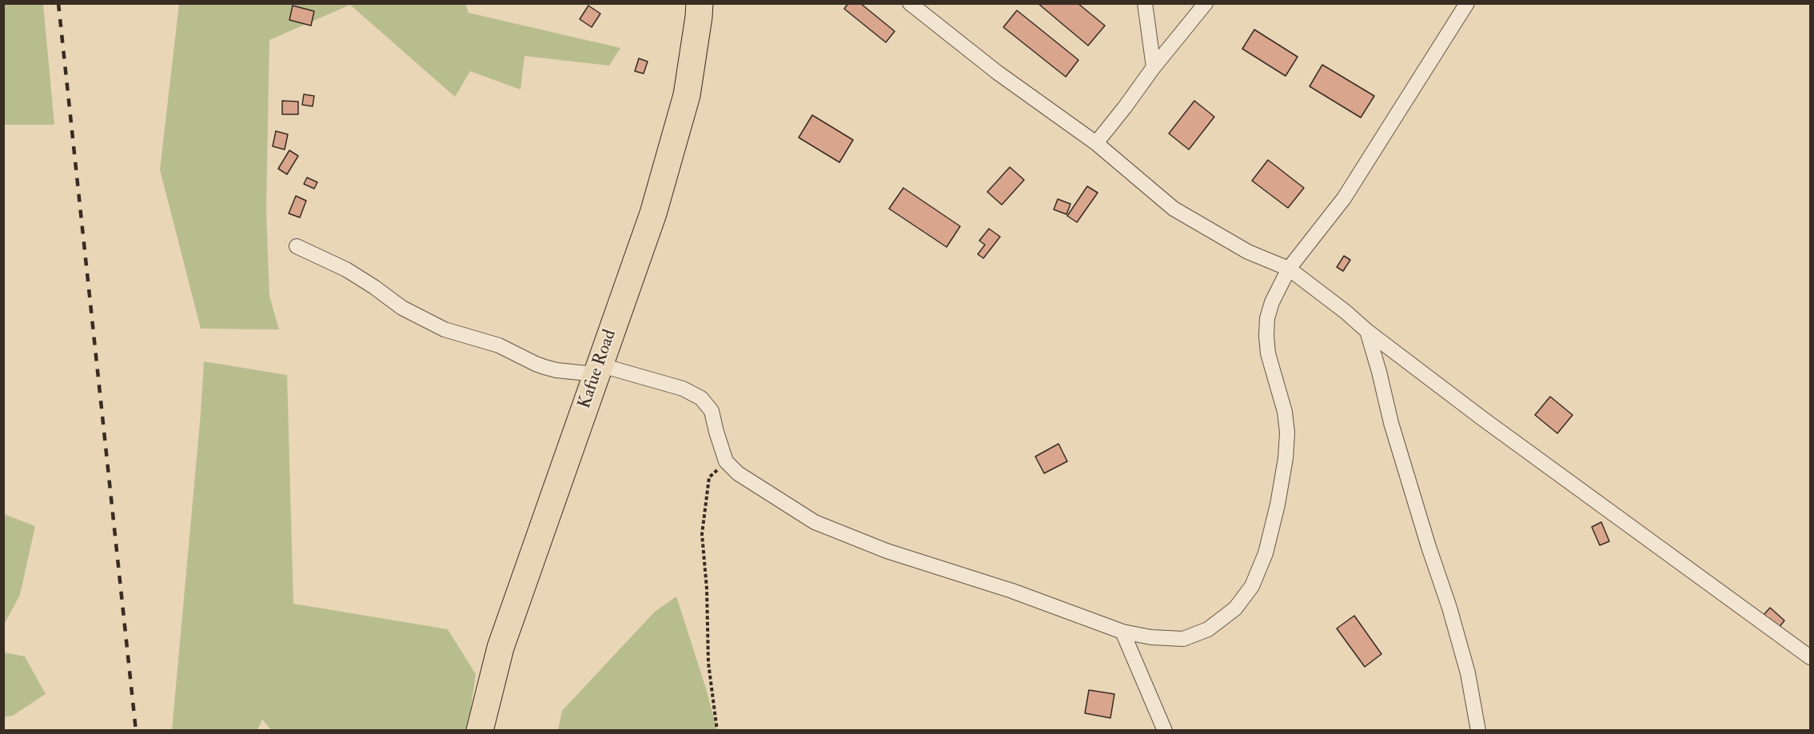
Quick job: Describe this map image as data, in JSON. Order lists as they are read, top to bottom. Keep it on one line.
{"streets":{"highway":["Kafue Road"]}}
